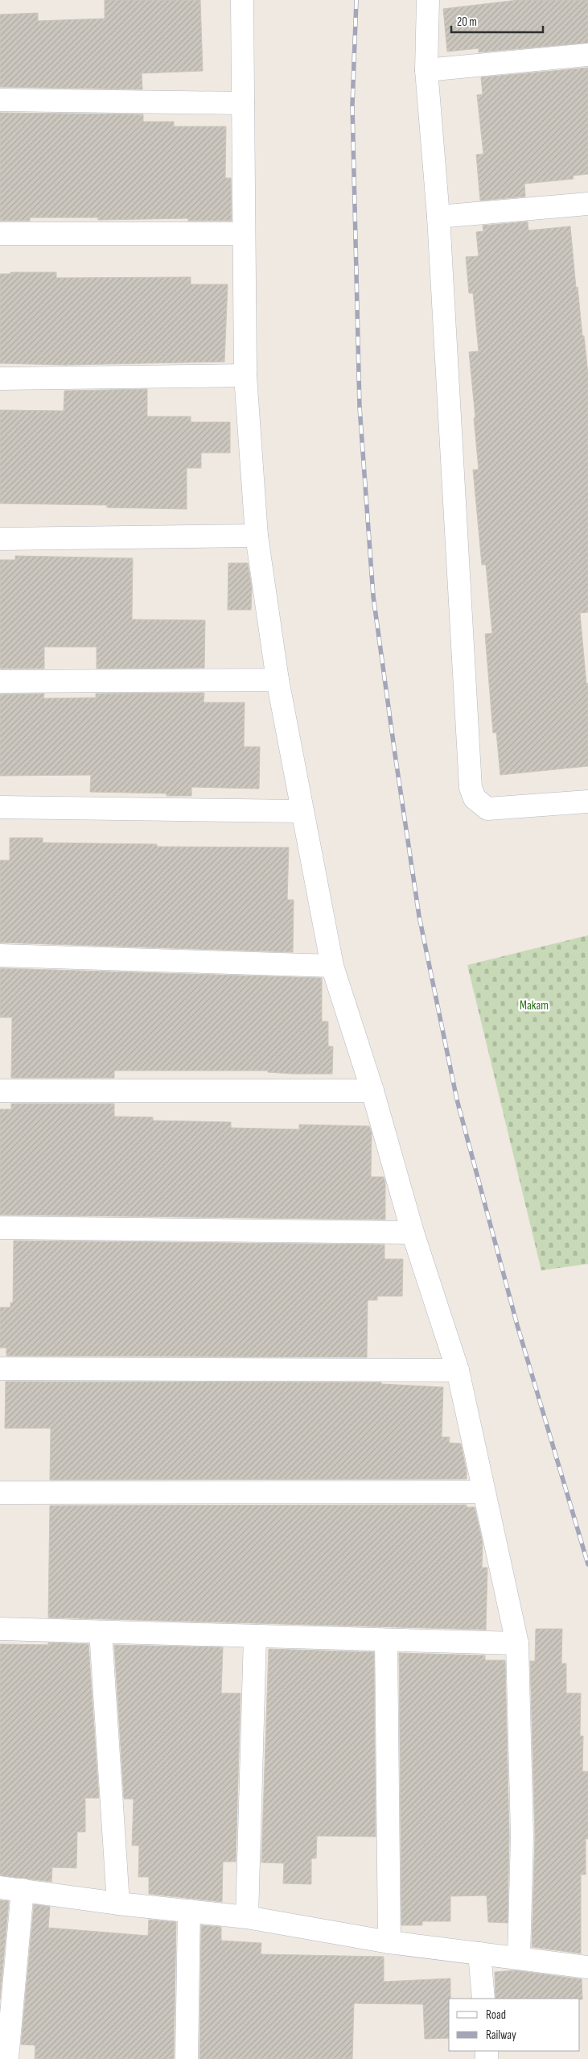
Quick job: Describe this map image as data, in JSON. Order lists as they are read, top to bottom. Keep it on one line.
{"parks":["Makam"],"legend":["Road","Railway"],"scale_bar":"20 m"}
